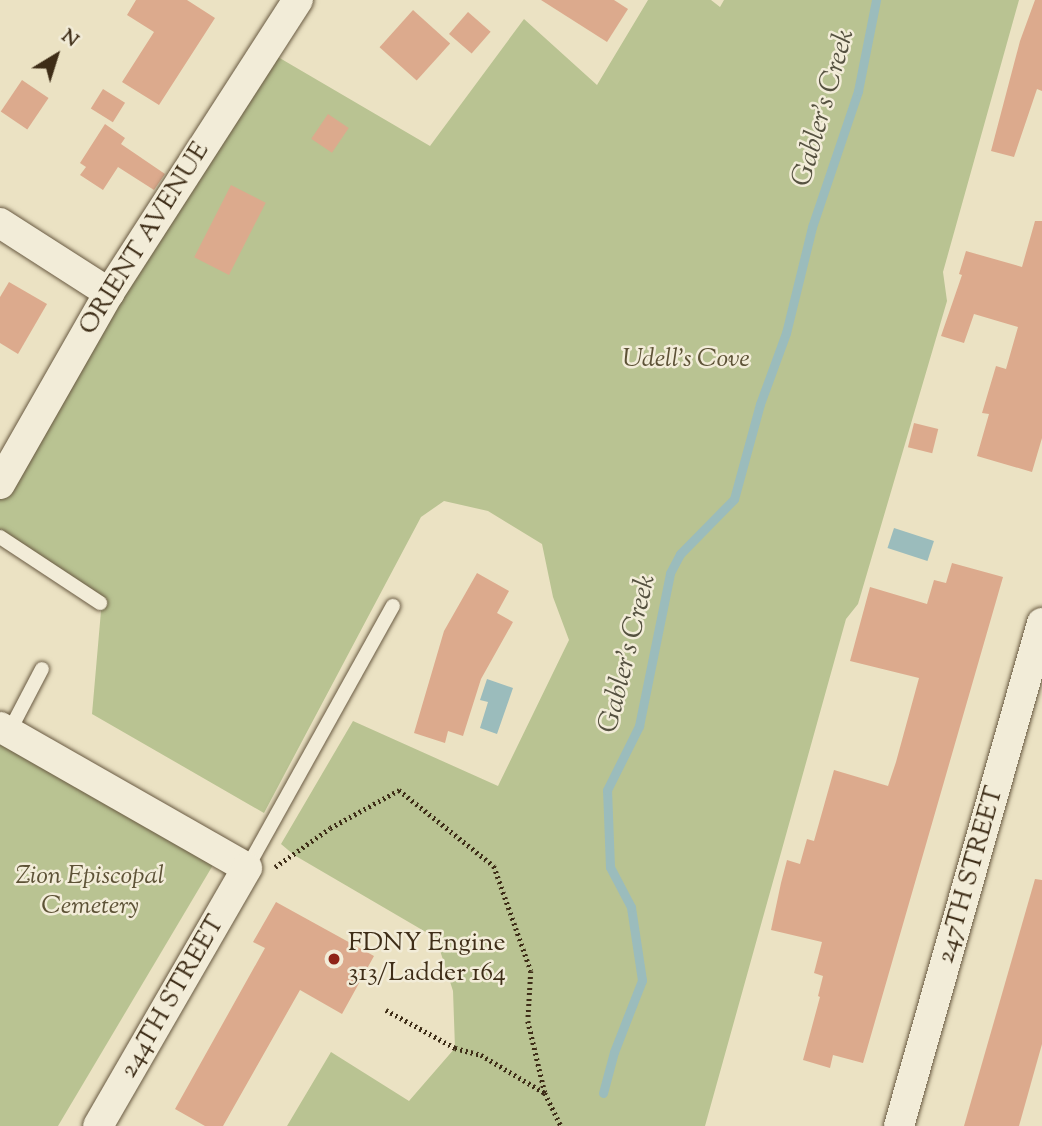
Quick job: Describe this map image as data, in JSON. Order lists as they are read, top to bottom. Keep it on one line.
{"streets":{"street":["ORIENT AVENUE","247TH STREET","244TH STREET"]},"water":["Gabler’s Creek"],"parks":["Udell's Cove","Zion Episcopal Cemetery"],"places":["FDNY Engine 313/Ladder 164"],"north":"top right"}
